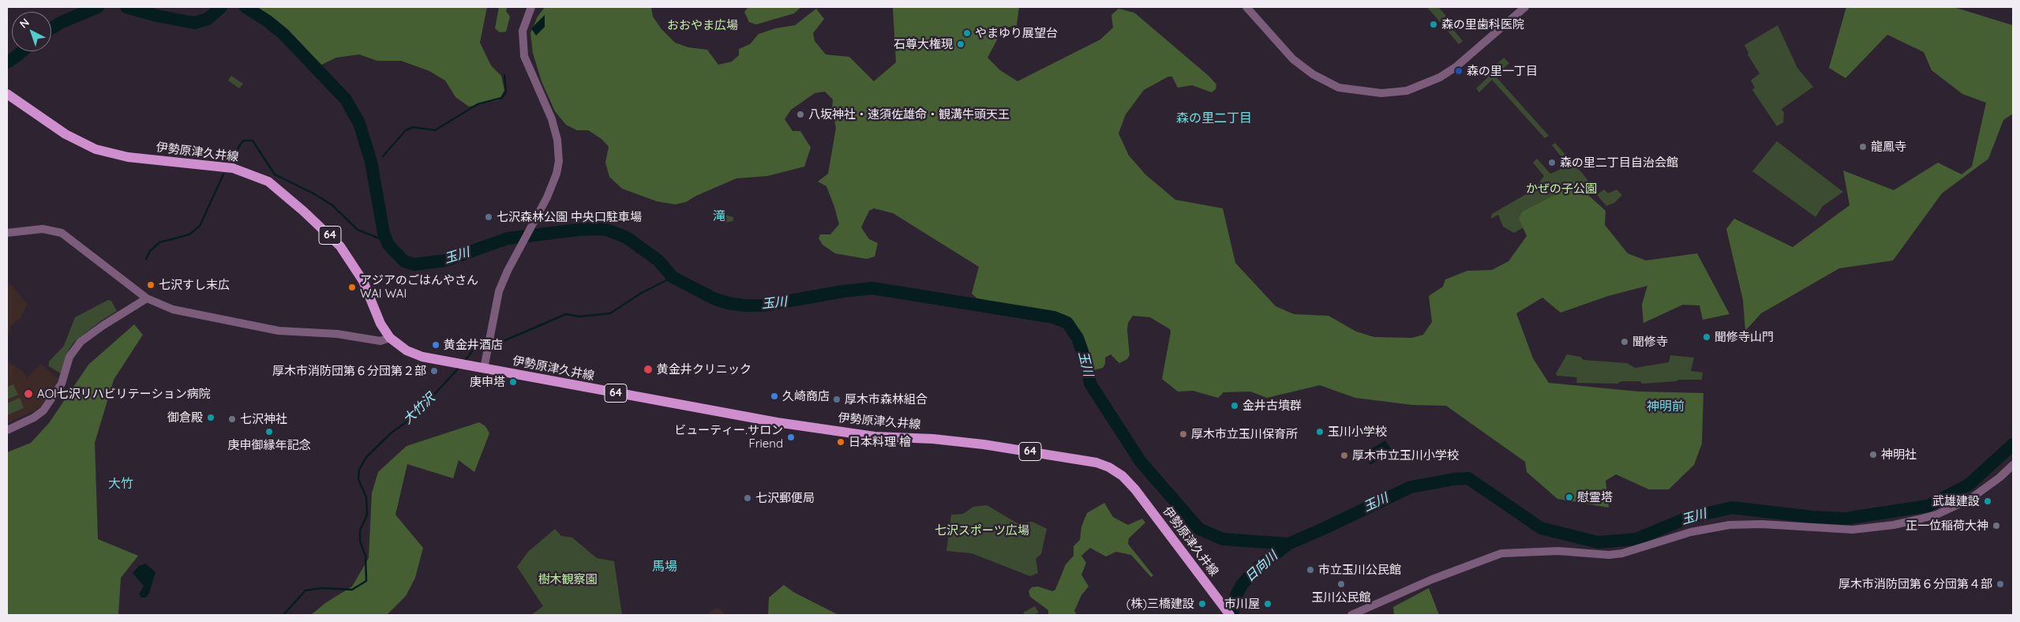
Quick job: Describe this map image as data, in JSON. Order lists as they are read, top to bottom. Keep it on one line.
{"streets":{"main road":["伊勢原津久井線","64"]},"districts":["森の里二丁目","滝","神明前","大竹","馬場"],"water":["玉川","大竹沢","日向川"],"parks":["おおやま広場","かぜの子公園","七沢スポーツ広場","樹木観察園"],"places":["森の里歯科医院","やまゆり展望台","石尊大権現","森の里一丁目","八坂神社・速須佐雄命・観溝牛頭天王","龍鳳寺","森の里二丁目自治会館","七沢森林公園 中央口駐車場","七沢すし末広","アジアのごはんやさん WAI WAI","聞修寺山門","聞修寺","黄金井酒店","黄金井クリニック","厚木市消防団第６分団第２部","庚申塔","AOI七沢リハビリテーション病院","久崎商店","厚木市森林組合","金井古墳群","御倉殿","七沢神社","庚申御縁年記念","玉川小学校","厚木市立玉川保育所","ビューティー.サロン Friend","日本料理 檜","神明社","厚木市立玉川小学校","慰霊塔","七沢郵便局","武雄建設","正一位稲荷大神","市立玉川公民館","玉川公民館","厚木市消防団第６分団第４部","(株)三橋建設","市川屋"],"north":"top left"}
